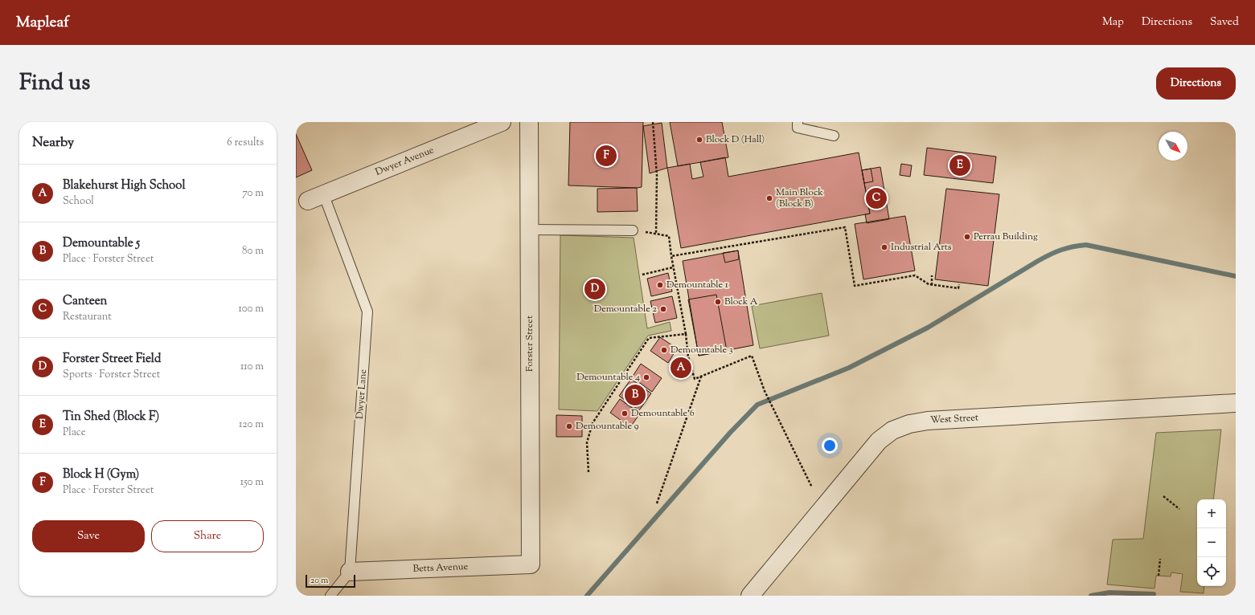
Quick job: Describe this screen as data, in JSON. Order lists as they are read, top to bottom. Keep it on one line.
{"streets":{"street":["Dwyer Avenue","Forster Street","West Street","Betts Avenue"],"lane":["Dwyer Lane"]},"crossings":[["Dwyer Avenue","Dwyer Lane"],["Forster Street","Betts Avenue"],["Dwyer Lane","Betts Avenue"]],"places":["Block D (Hall)","Main Block (Block B)","Perrau Building","Industrial Arts","Demountable 1","Block A","Demountable 2","Demountable 3","Demountable 4","Demountable 6","Demountable 9"],"scale_bar":"20 m","north":"bottom right","page":{"header":"Mapleaf","nav":["Map","Directions","Saved"],"title":"Find us","buttons":["Directions",["Save","Share"]],"heading":["Nearby","6 results"],"pins":["F","E","C","D","A","B"],"list":[{"mark":"A","name":"Blakehurst High School","note":"School","value":"70 m"},{"mark":"B","name":"Demountable 5","note":"Place · Forster Street","value":"80 m"},{"mark":"C","name":"Canteen","note":"Restaurant","value":"100 m"},{"mark":"D","name":"Forster Street Field","note":"Sports · Forster Street","value":"110 m"},{"mark":"E","name":"Tin Shed (Block F)","note":"Place","value":"120 m"},{"mark":"F","name":"Block H (Gym)","note":"Place · Forster Street","value":"150 m"}],"map_buttons":["+","−"],"scale":"20 m"}}
